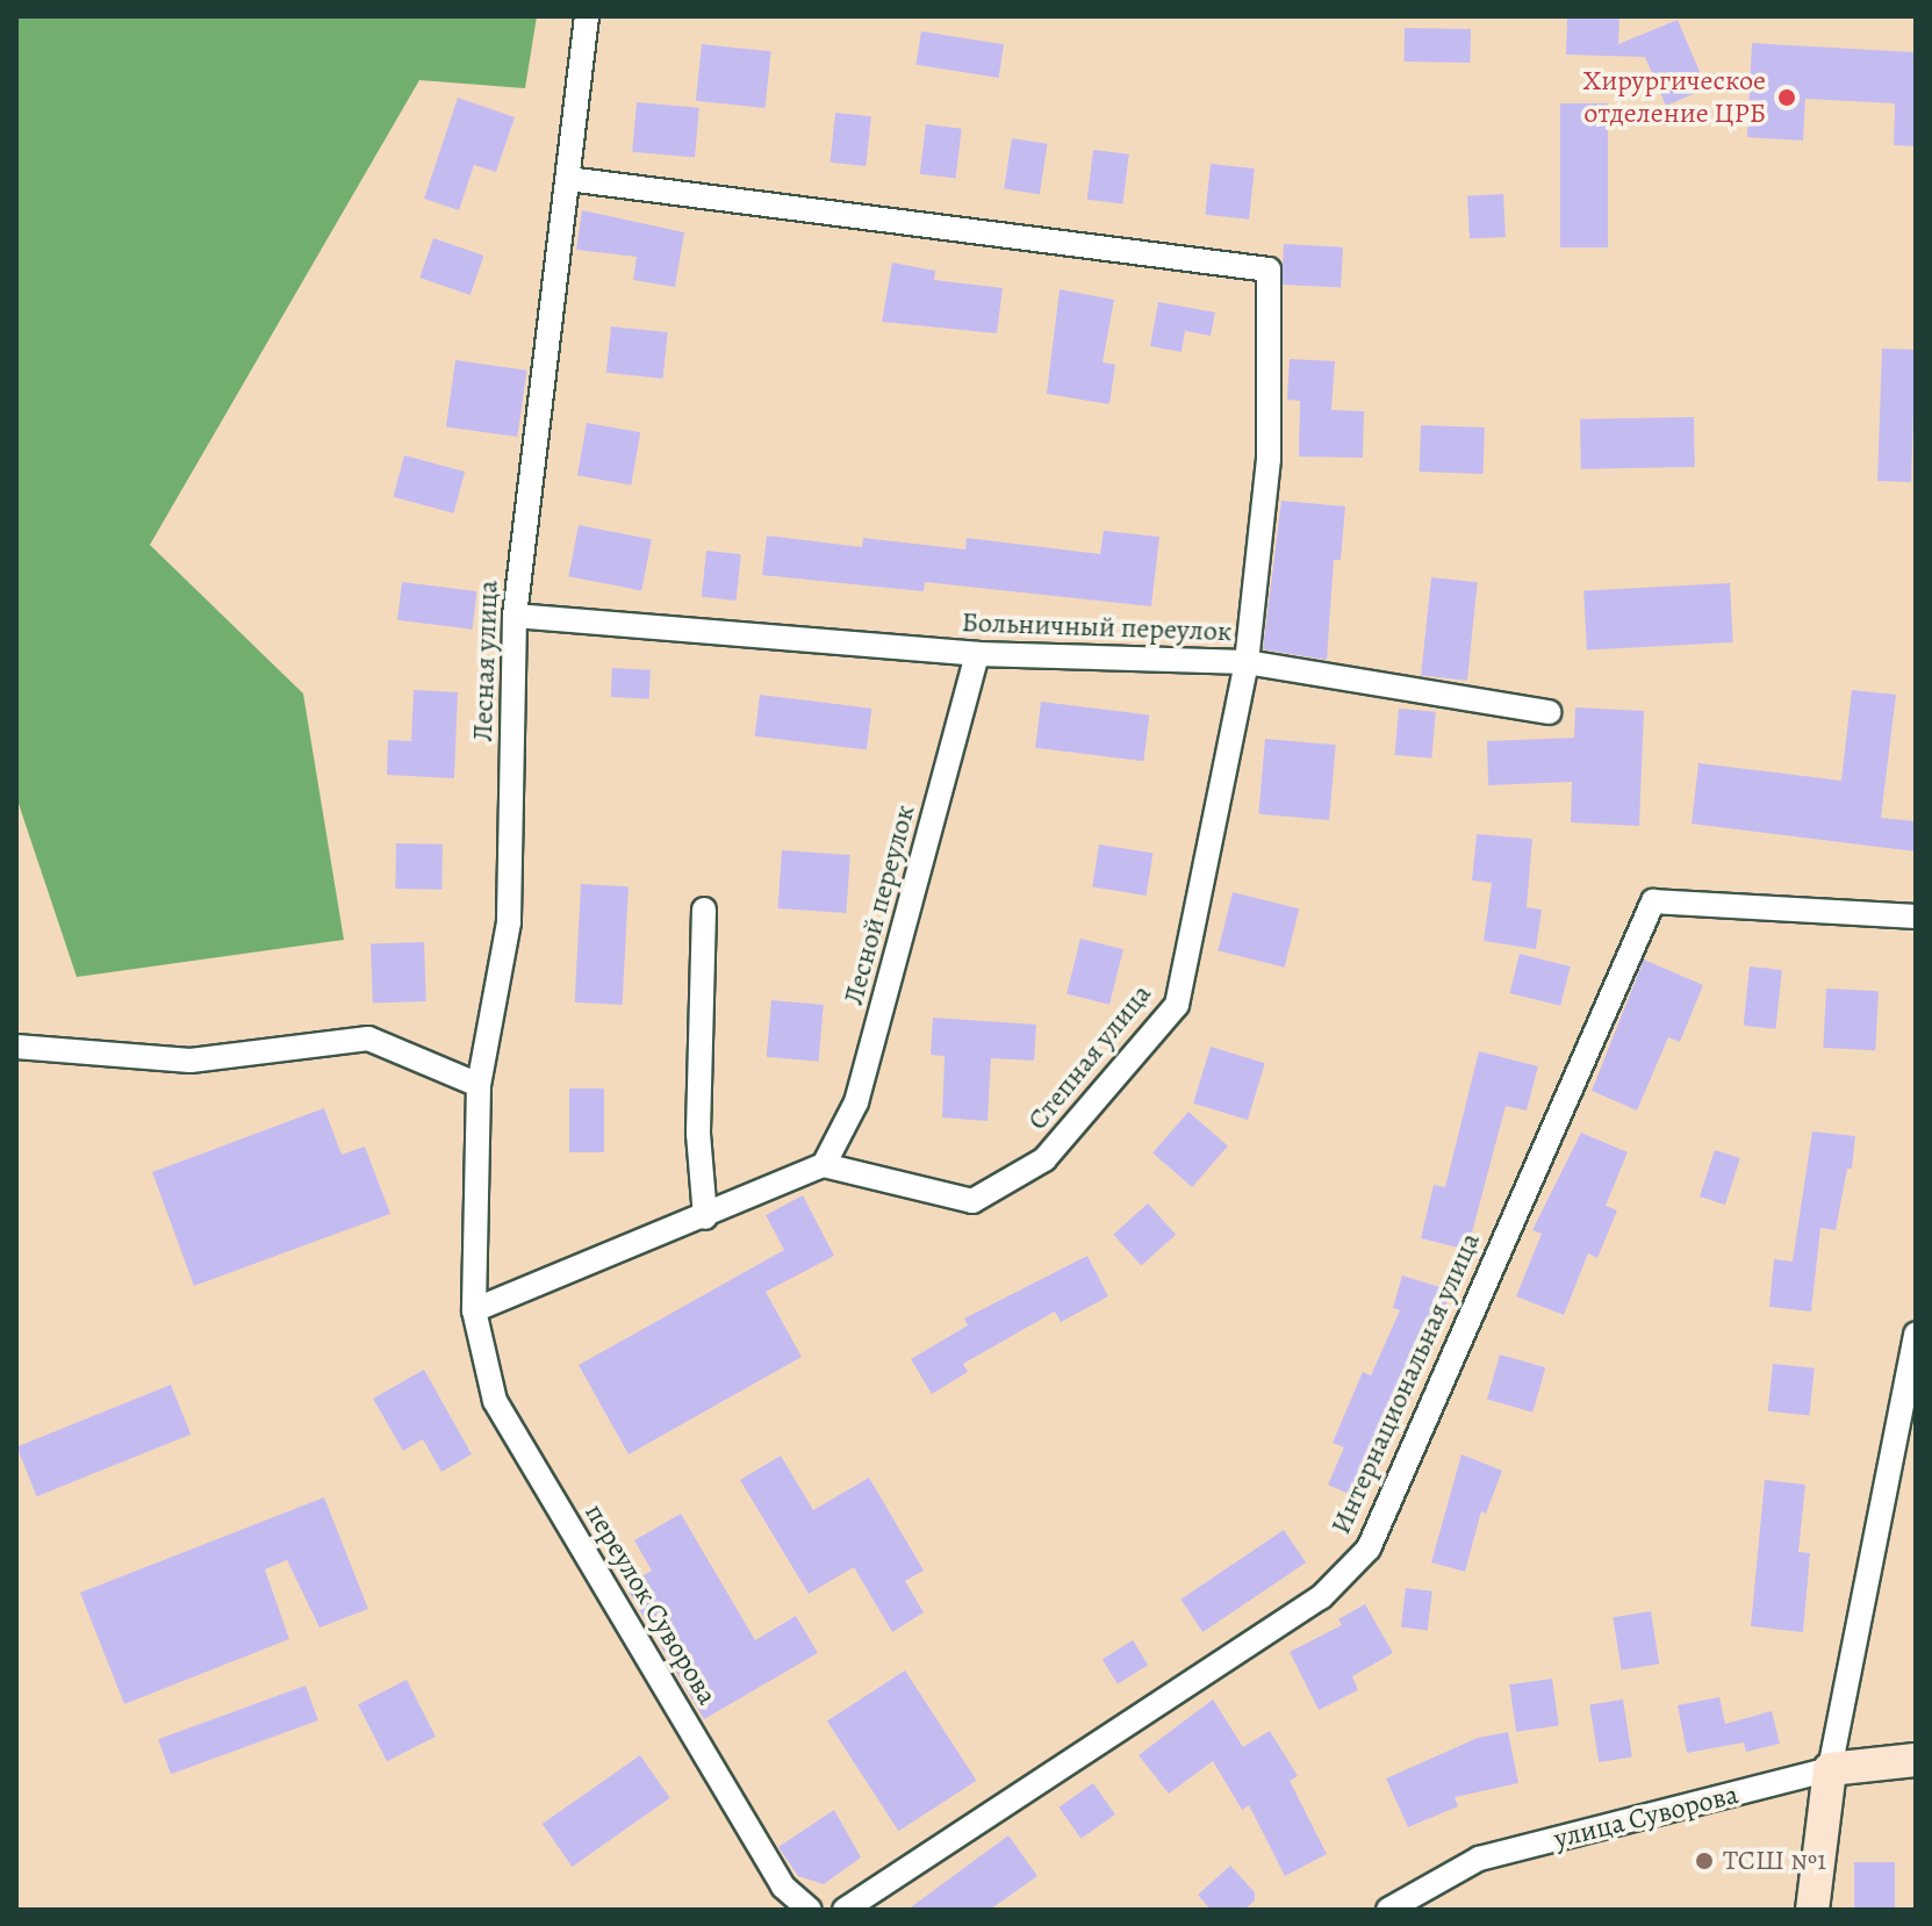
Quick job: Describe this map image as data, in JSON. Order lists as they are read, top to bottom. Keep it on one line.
{"streets":{"street":["Больничный переулок","Лесная улица","Лесной переулок","Степная улица","Интернациональная улица","переулок Суворова","улица Суворова"]},"crossings":[["Больничный переулок","Лесная улица"],["Больничный переулок","Лесной переулок"],["Больничный переулок","Степная улица"],["Лесная улица","переулок Суворова"],["Лесной переулок","Степная улица"]],"places":["Хирургическое отделение ЦРБ","ТСШ №1"]}
